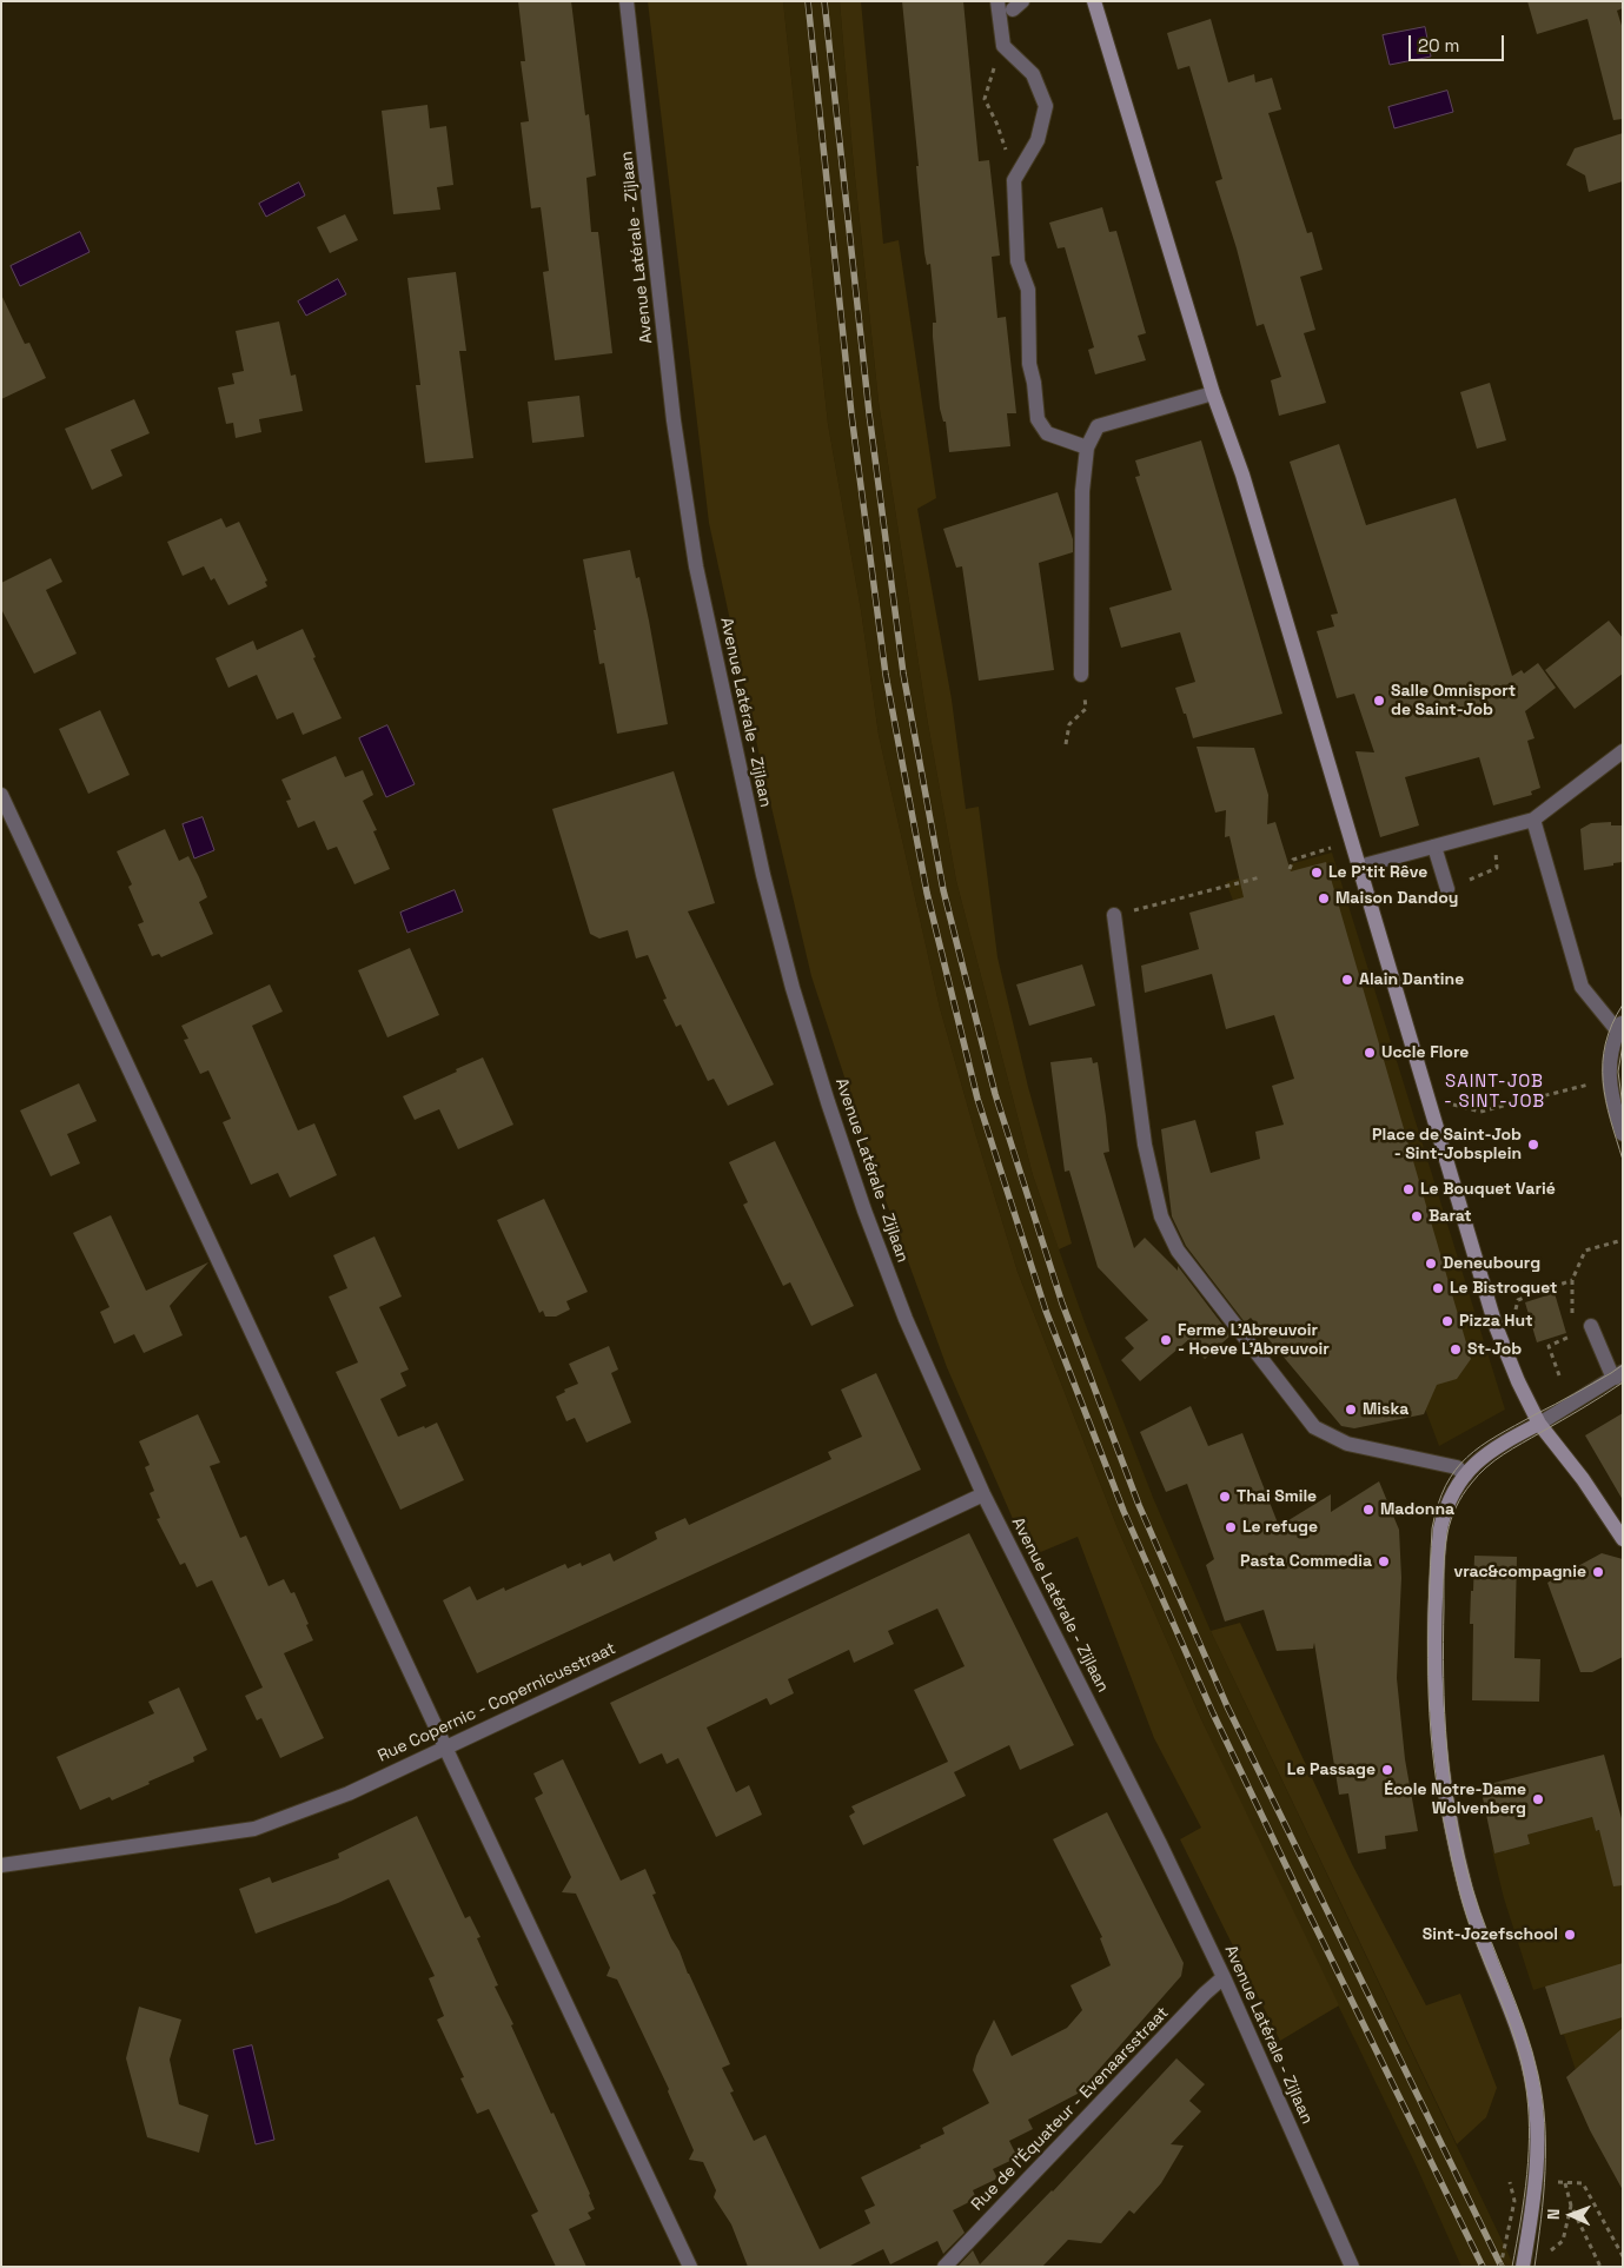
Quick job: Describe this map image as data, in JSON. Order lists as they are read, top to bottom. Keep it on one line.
{"streets":{"street":["Avenue Latérale - Zijlaan","Rue Copernic - Copernicusstraat","Rue de l'Équateur - Evenaarsstraat"]},"crossings":[["Avenue Latérale - Zijlaan","Rue Copernic - Copernicusstraat"],["Avenue Latérale - Zijlaan","Rue de l'Équateur - Evenaarsstraat"]],"districts":["SAINT-JOB - SINT-JOB"],"places":["Salle Omnisport de Saint-Job","Le P’tit Rêve","Maison Dandoy","Alain Dantine","Uccle Flore","Place de Saint-Job - Sint-Jobsplein","Le Bouquet Varié","Barat","Deneubourg","Le Bistroquet","Pizza Hut","Ferme L'Abreuvoir - Hoeve L'Abreuvoir","St-Job","Miska","Thai Smile","Madonna","Le refuge","Pasta Commedia","vrac&compagnie","Le Passage","École Notre-Dame Wolvenberg","Sint-Jozefschool"],"scale_bar":"20 m","north":"left"}
